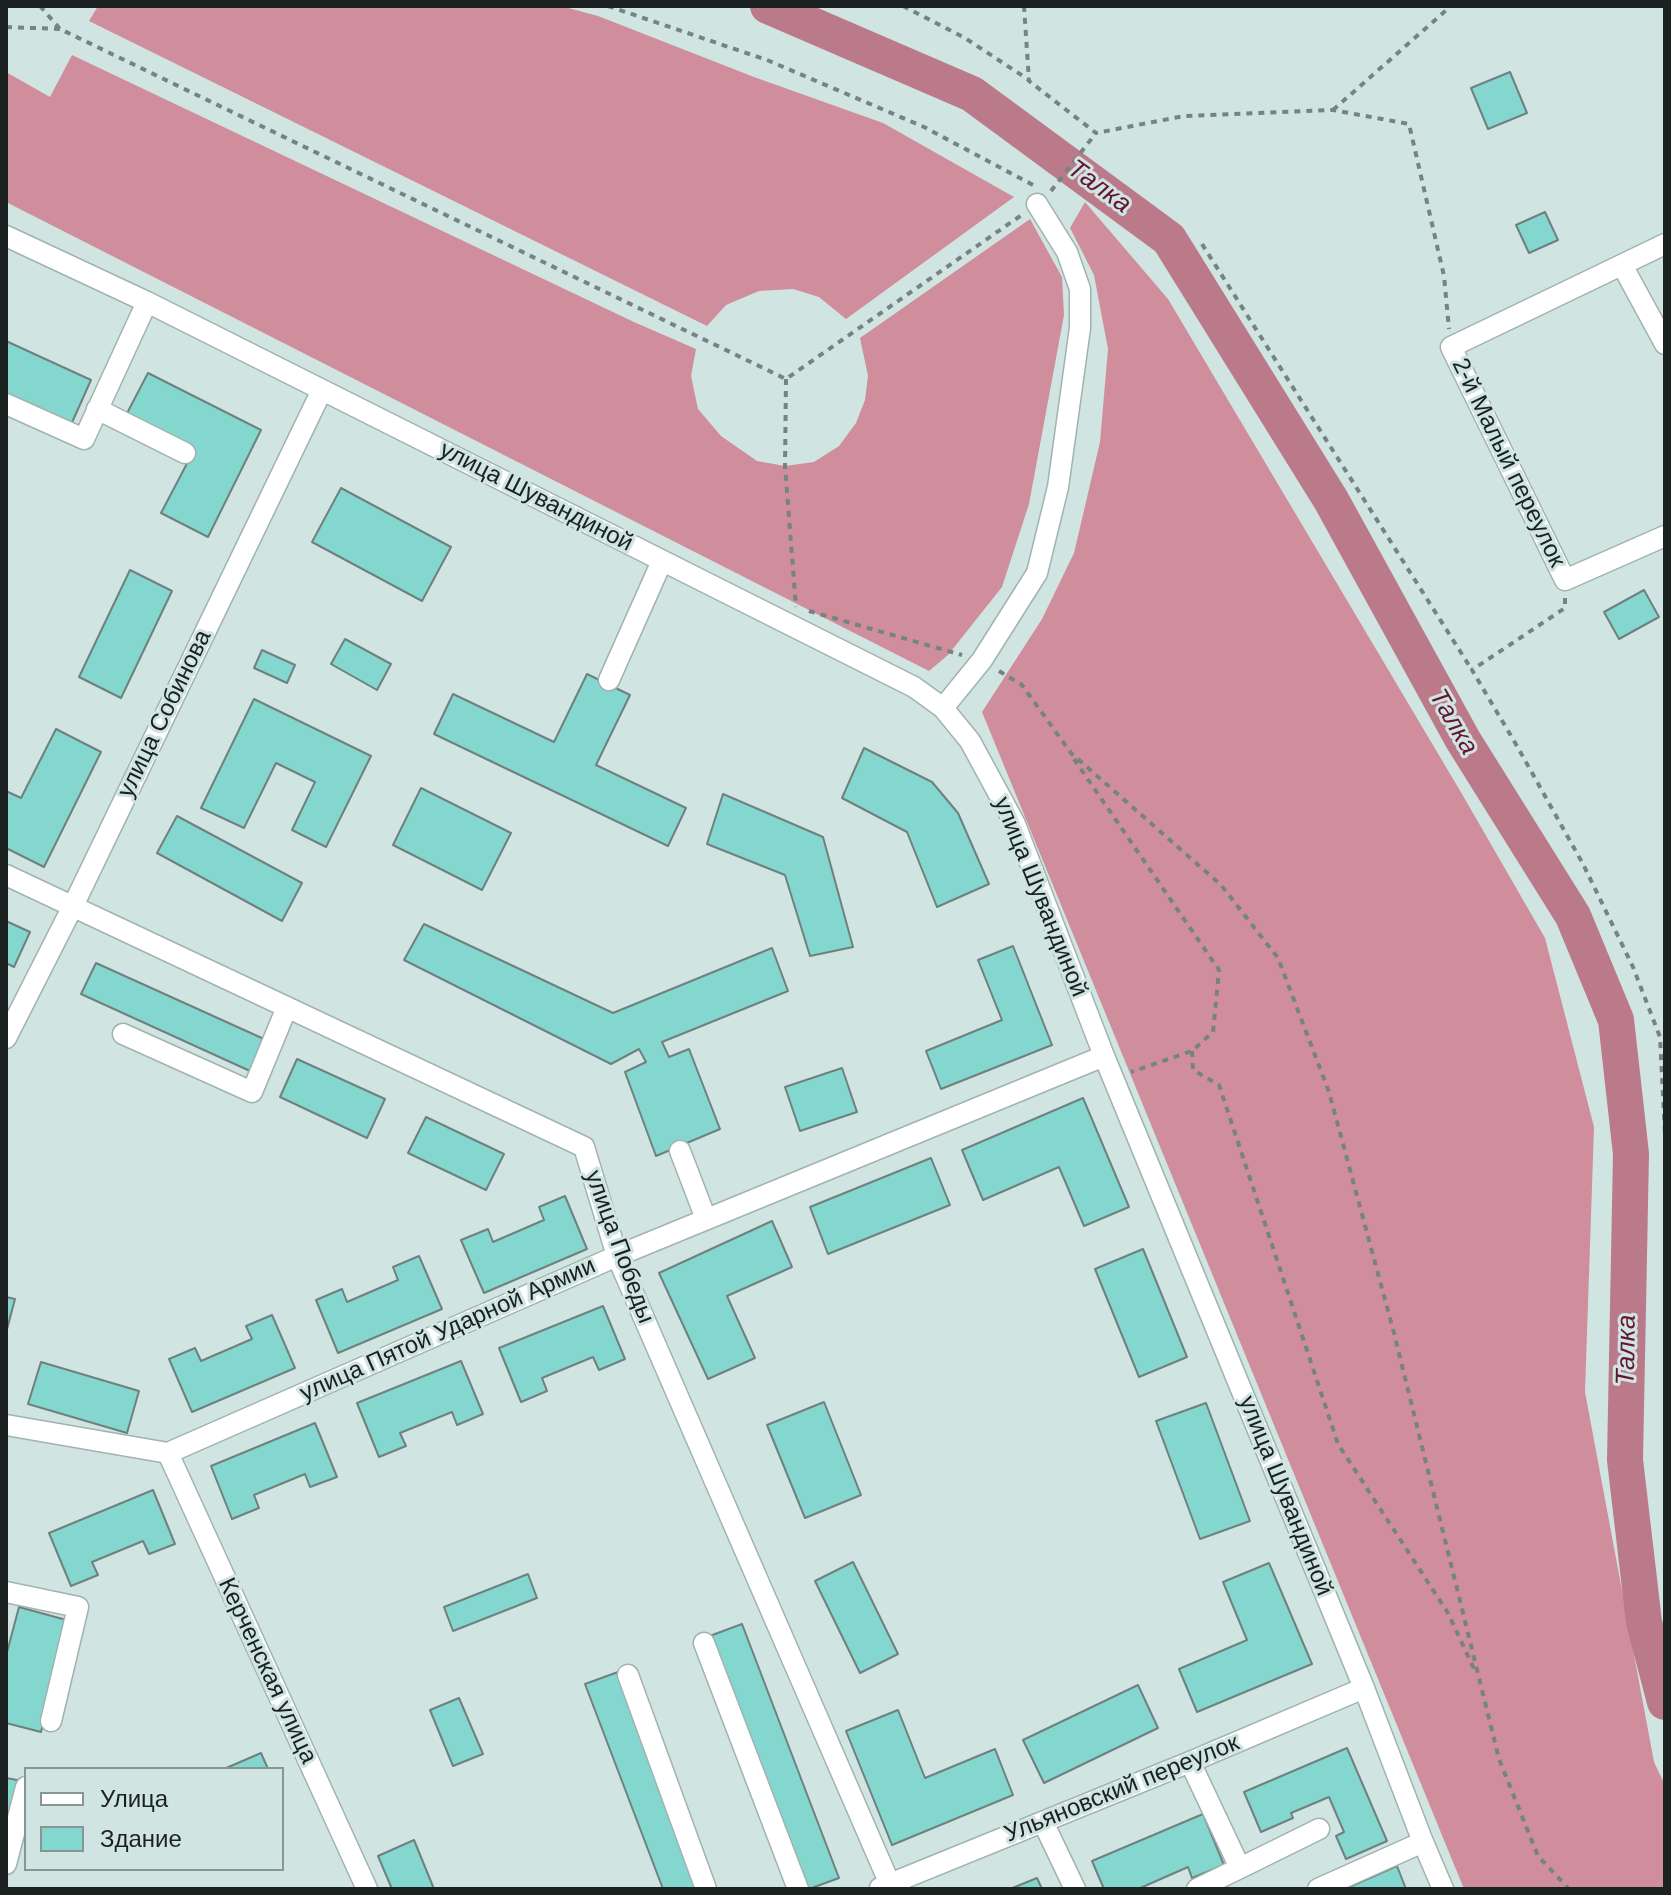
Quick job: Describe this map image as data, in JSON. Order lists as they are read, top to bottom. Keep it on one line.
{"streets":{"street":["2-й Малый переулок","улица Шувандиной","улица Собинова","улица Победы","улица Пятой Ударной Армии","Керченская улица","Ульяновский переулок"]},"crossings":[["улица Шувандиной","улица Собинова"],["улица Шувандиной","улица Пятой Ударной Армии"],["улица Шувандиной","Ульяновский переулок"],["улица Собинова","улица Победы"],["улица Победы","улица Пятой Ударной Армии"],["улица Победы","Ульяновский переулок"],["улица Пятой Ударной Армии","Керченская улица"]],"water":["Талка"],"legend":["Улица","Здание"]}
